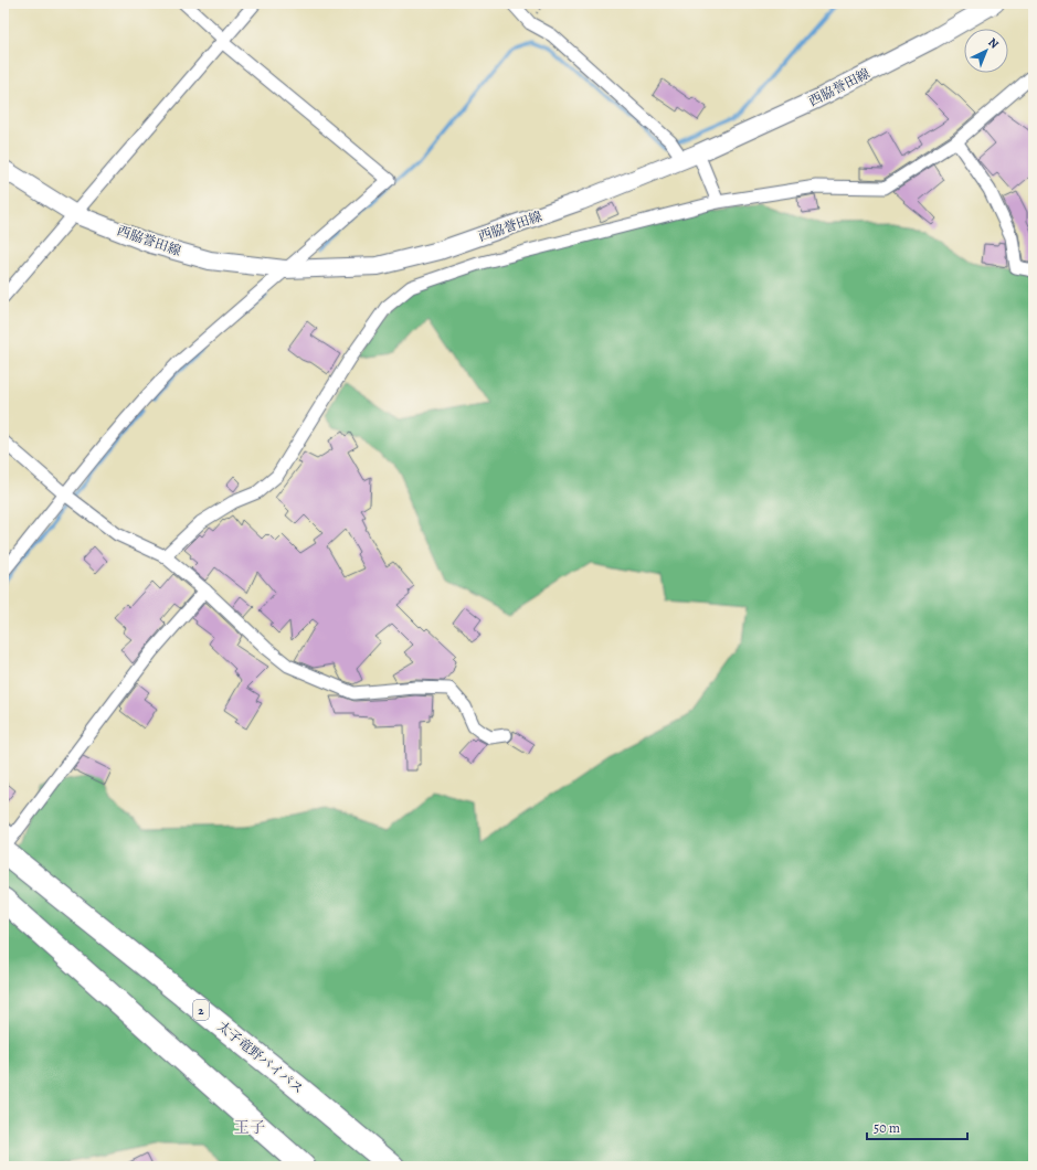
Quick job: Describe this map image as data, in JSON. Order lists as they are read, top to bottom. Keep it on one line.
{"streets":{"highway":["2","太子竜野バイパス"],"main road":["西脇誉田線"]},"districts":["王子"],"scale_bar":"50 m","north":"top right"}
